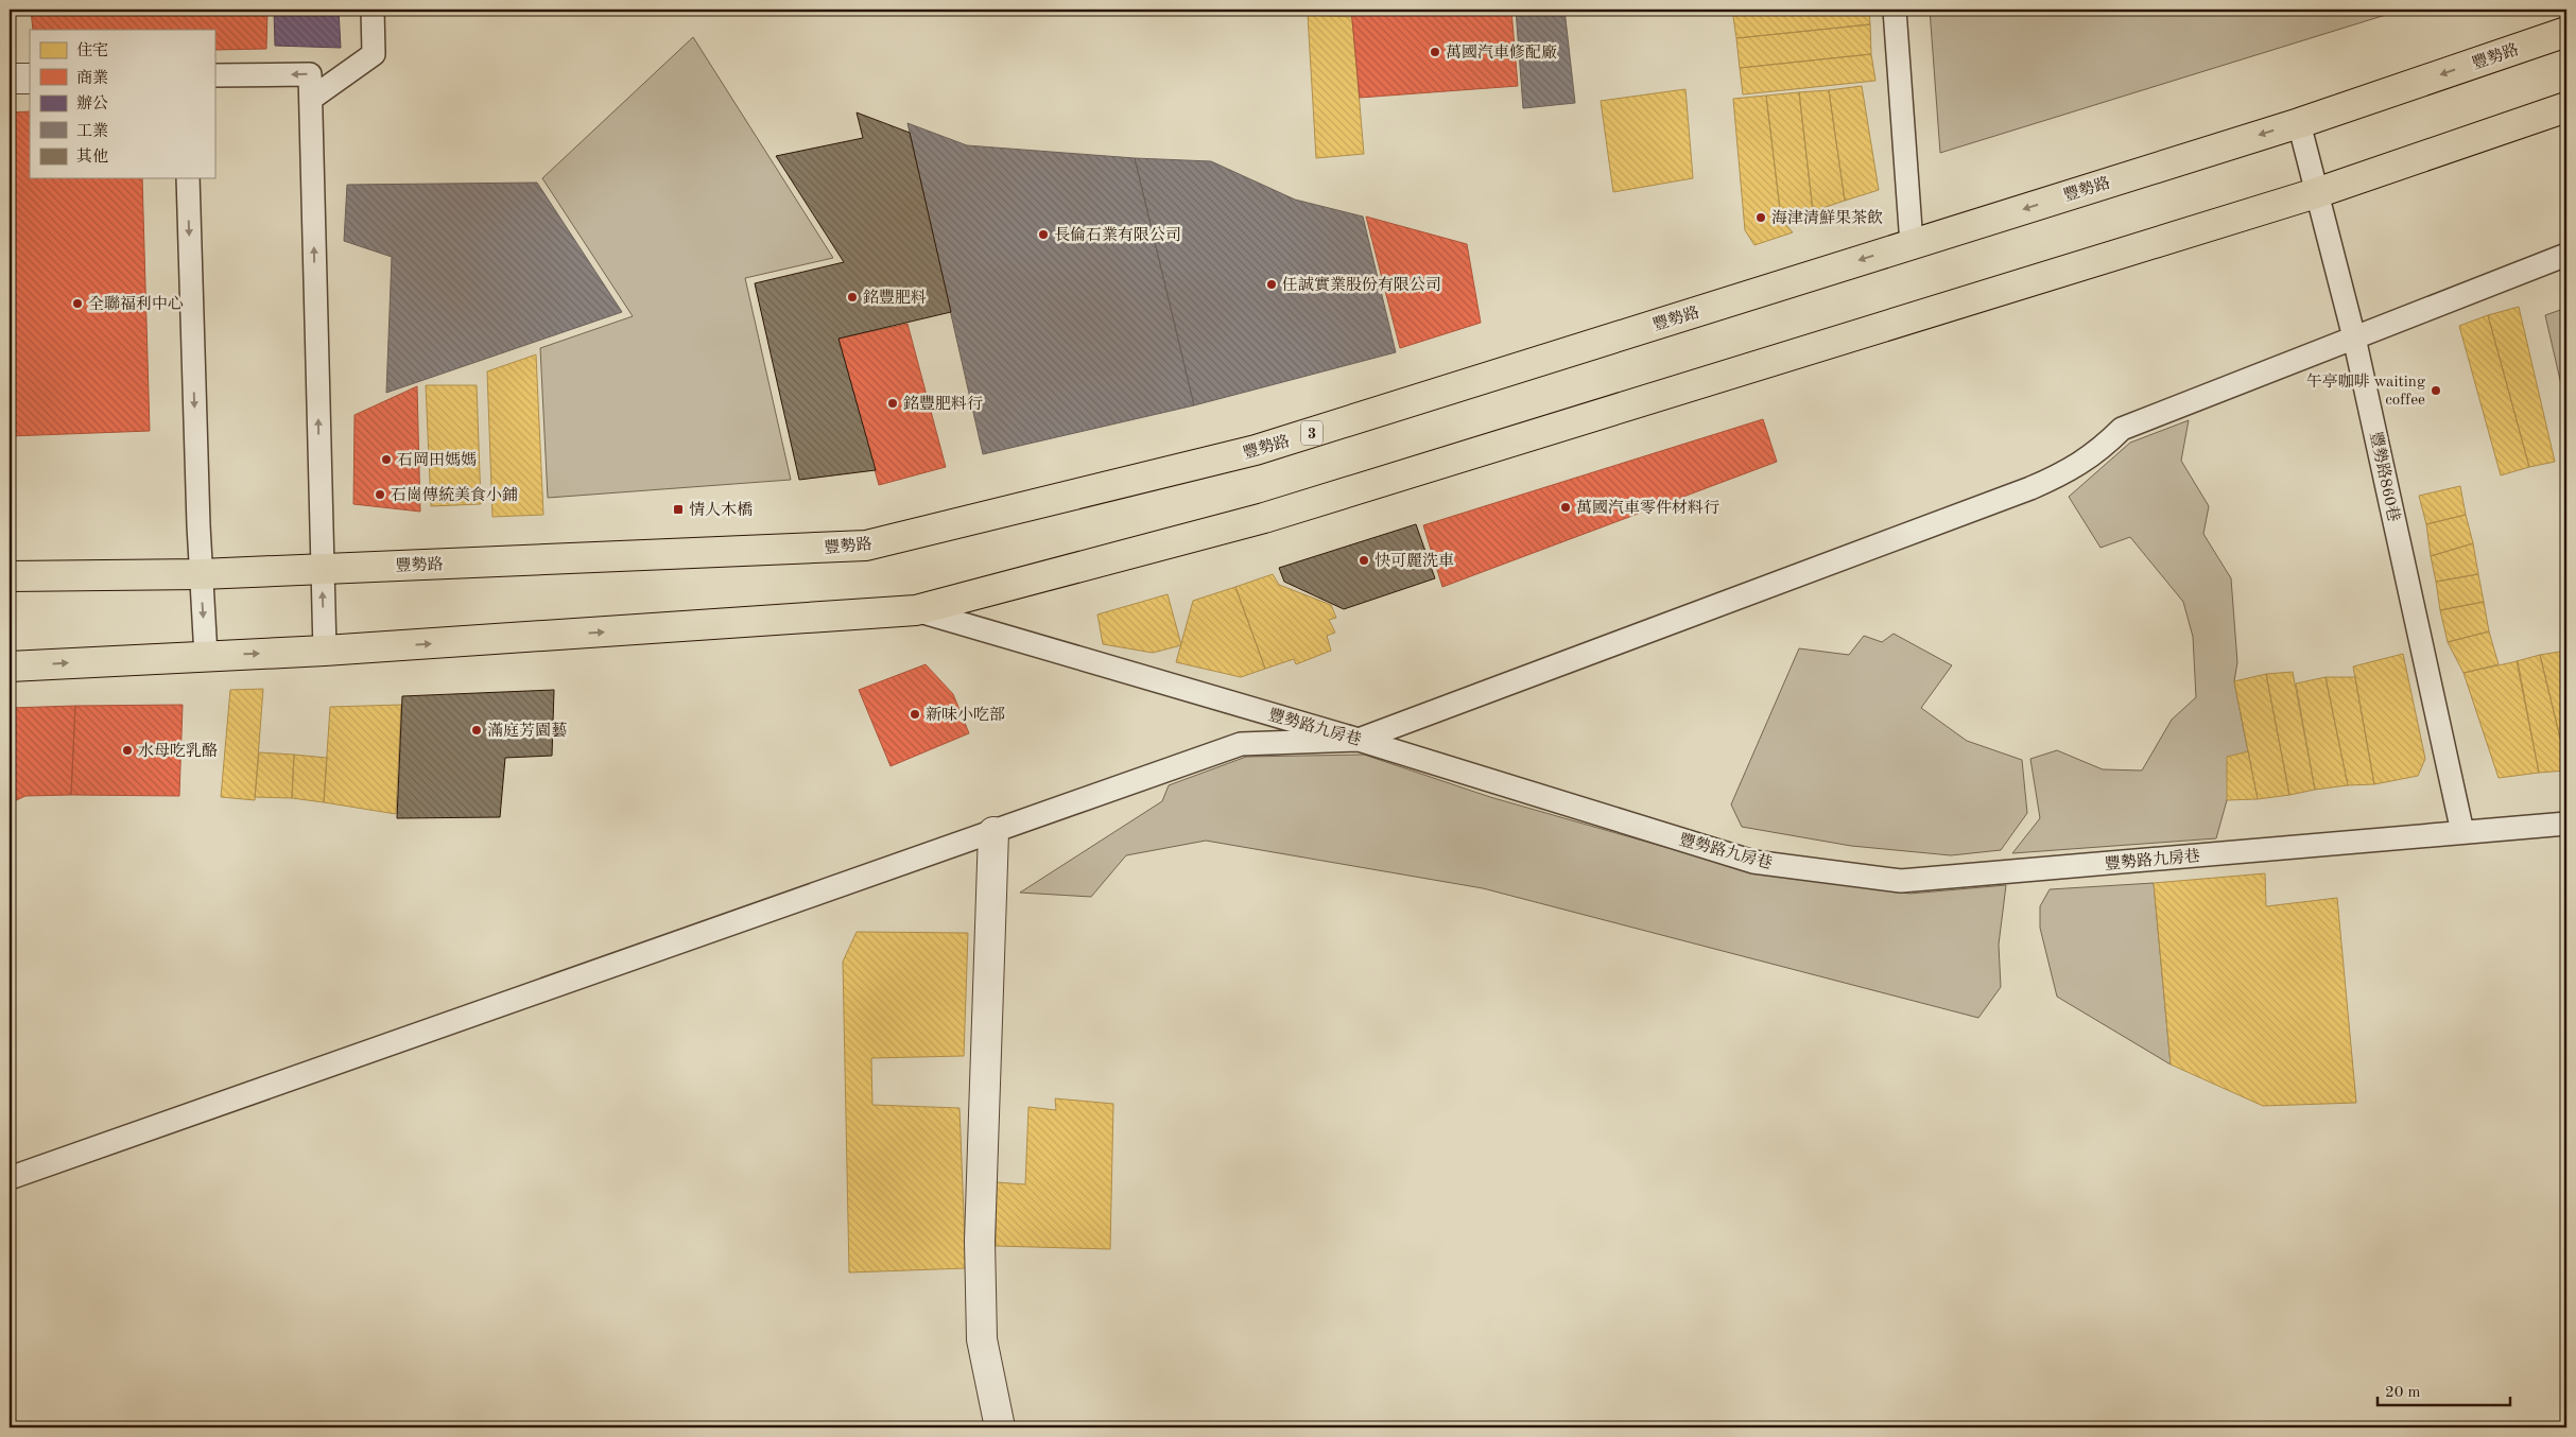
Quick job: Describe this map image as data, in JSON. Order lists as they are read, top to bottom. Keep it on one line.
{"streets":{"main road":["豐勢路","3"],"lane":["豐勢路860巷","豐勢路九房巷"]},"crossings":[["豐勢路","豐勢路860巷"],["豐勢路860巷","豐勢路九房巷"]],"places":{"other":["萬國汽車修配廠","海津清鮮果茶飲","長倫石業有限公司","任誠實業股份有限公司","銘豐肥料","全聯福利中心","午亭咖啡 waiting coffee","銘豐肥料行","石岡田媽媽","石崗傳統美食小鋪","萬國汽車零件材料行","快可麗洗車","新味小吃部","滿庭芳園藝","水母吃乳酪"],"transit":["情人木橋"]},"legend":["住宅","商業","辦公","工業","其他"],"scale_bar":"20 m"}
